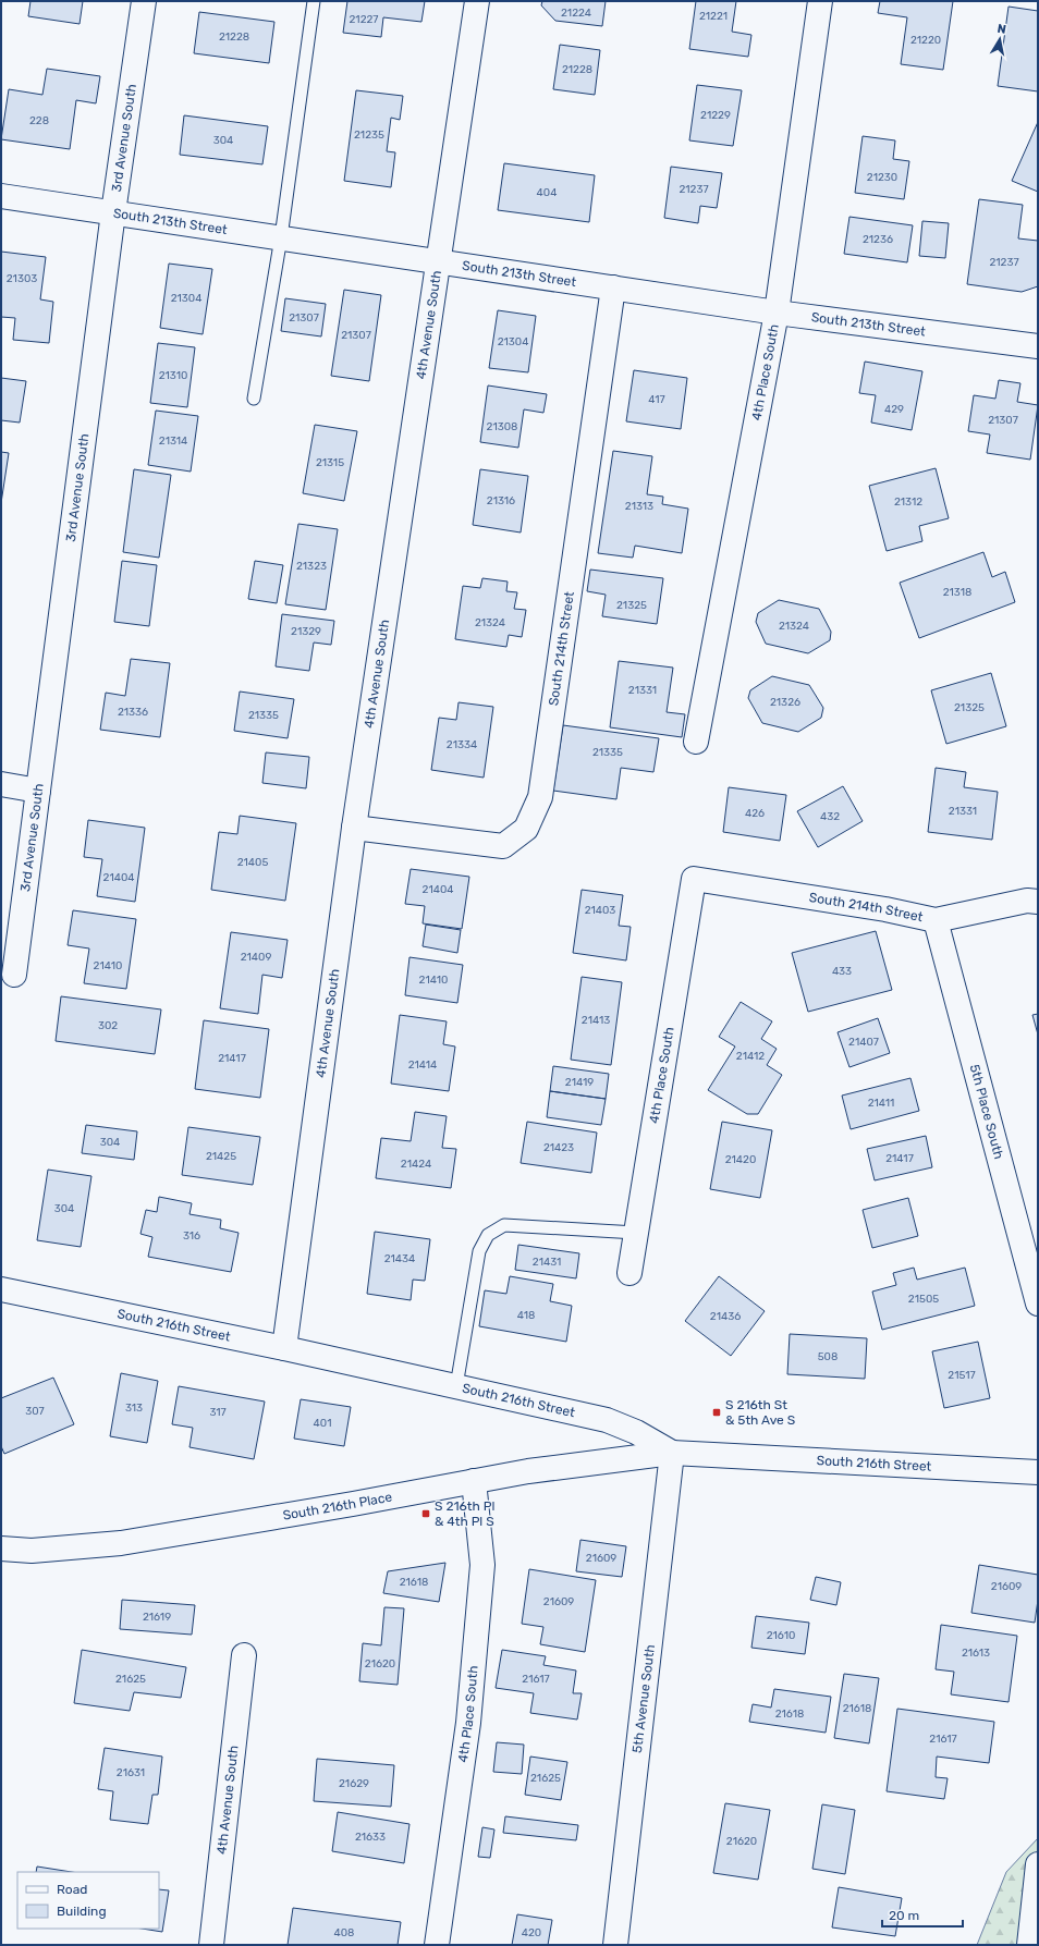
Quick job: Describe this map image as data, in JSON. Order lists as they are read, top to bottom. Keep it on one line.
{"streets":{"street":["3rd Avenue South","South 213th Street","4th Avenue South","4th Place South","South 214th Street","5th Place South","South 216th Street","South 216th Place","5th Avenue South"]},"crossings":[["3rd Avenue South","South 213th Street"],["South 213th Street","4th Avenue South"],["South 213th Street","4th Place South"],["South 213th Street","South 214th Street"],["4th Avenue South","South 214th Street"],["4th Avenue South","South 216th Street"],["4th Place South","South 214th Street"],["4th Place South","South 216th Place"],["South 214th Street","5th Place South"],["South 216th Street","South 216th Place"],["South 216th Street","5th Avenue South"],["South 216th Place","5th Avenue South"]],"places":{"transit":["S 216th St & 5th Ave S","S 216th Pl & 4th Pl S"]},"house_numbers":["21224","21221","21227","21228","21220","21228","21229","228","21235","304","21230","21237","404","21236","21237","21303","21304","21307","21307","21304","21310","417","429","21307","21308","21314","21315","21316","21312","21313","21323","21318","21325","21324","21324","21329","21331","21326","21325","21336","21335","21334","21335","21331","426","432","21405","21404","21404","21403","21409","21410","433","21410","21413","302","21407","21412","21417","21414","21419","21411","304","21423","21425","21417","21420","21424","304","316","21434","21431","21505","418","21436","508","21517","313","307","317","401","21609","21618","21609","21609","21619","21610","21613","21620","21625","21617","21618","21618","21617","21631","21625","21629","21633","21620","408","420"],"legend":["Road","Building"],"scale_bar":"20 m","north":"top"}
